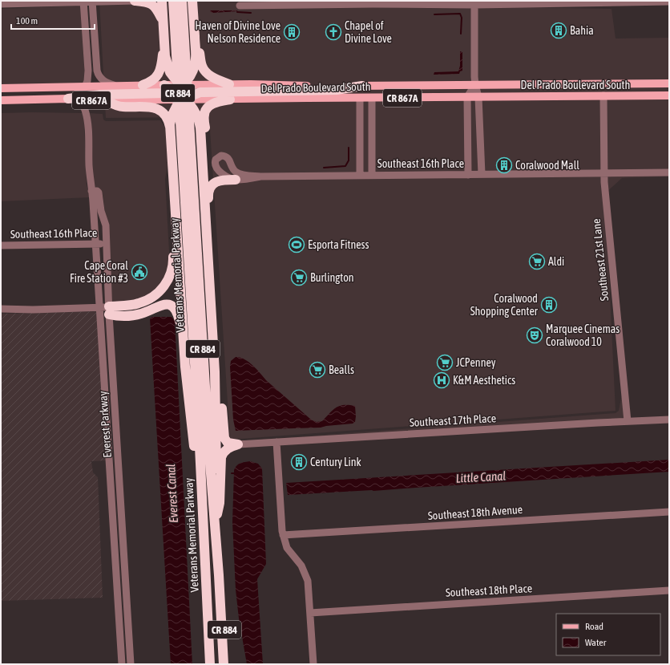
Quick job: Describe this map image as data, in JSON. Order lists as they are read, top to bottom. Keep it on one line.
{"streets":{"highway":["CR 884","Veterans Memorial Parkway"],"main road":["Del Prado Boulevard South","CR 867A"],"street":["Southeast 16th Place","Southeast 21st Lane","Southeast 17th Place","Everest Parkway","Southeast 18th Avenue","Southeast 18th Place"]},"crossings":[["Del Prado Boulevard South","Southeast 21st Lane"],["Del Prado Boulevard South","Everest Parkway"],["Southeast 16th Place","Southeast 21st Lane"],["Southeast 16th Place","Everest Parkway"],["Southeast 21st Lane","Southeast 17th Place"]],"water":["Little Canal","Everest Canal"],"places":{"building":["Bahia","Haven of Divine Love Nelson Residence","Coralwood Mall","Coralwood Shopping Center","Century Link"],"church":["Chapel of Divine Love"],"sports":["Esporta Fitness"],"supermarket":["Aldi","Burlington","JCPenney","Bealls"],"public building":["Cape Coral Fire Station #3"],"theatre":["Marquee Cinemas Coralwood 10"],"hospital":["K&M Aesthetics"]},"legend":["Road","Water"],"scale_bar":"100 m"}
